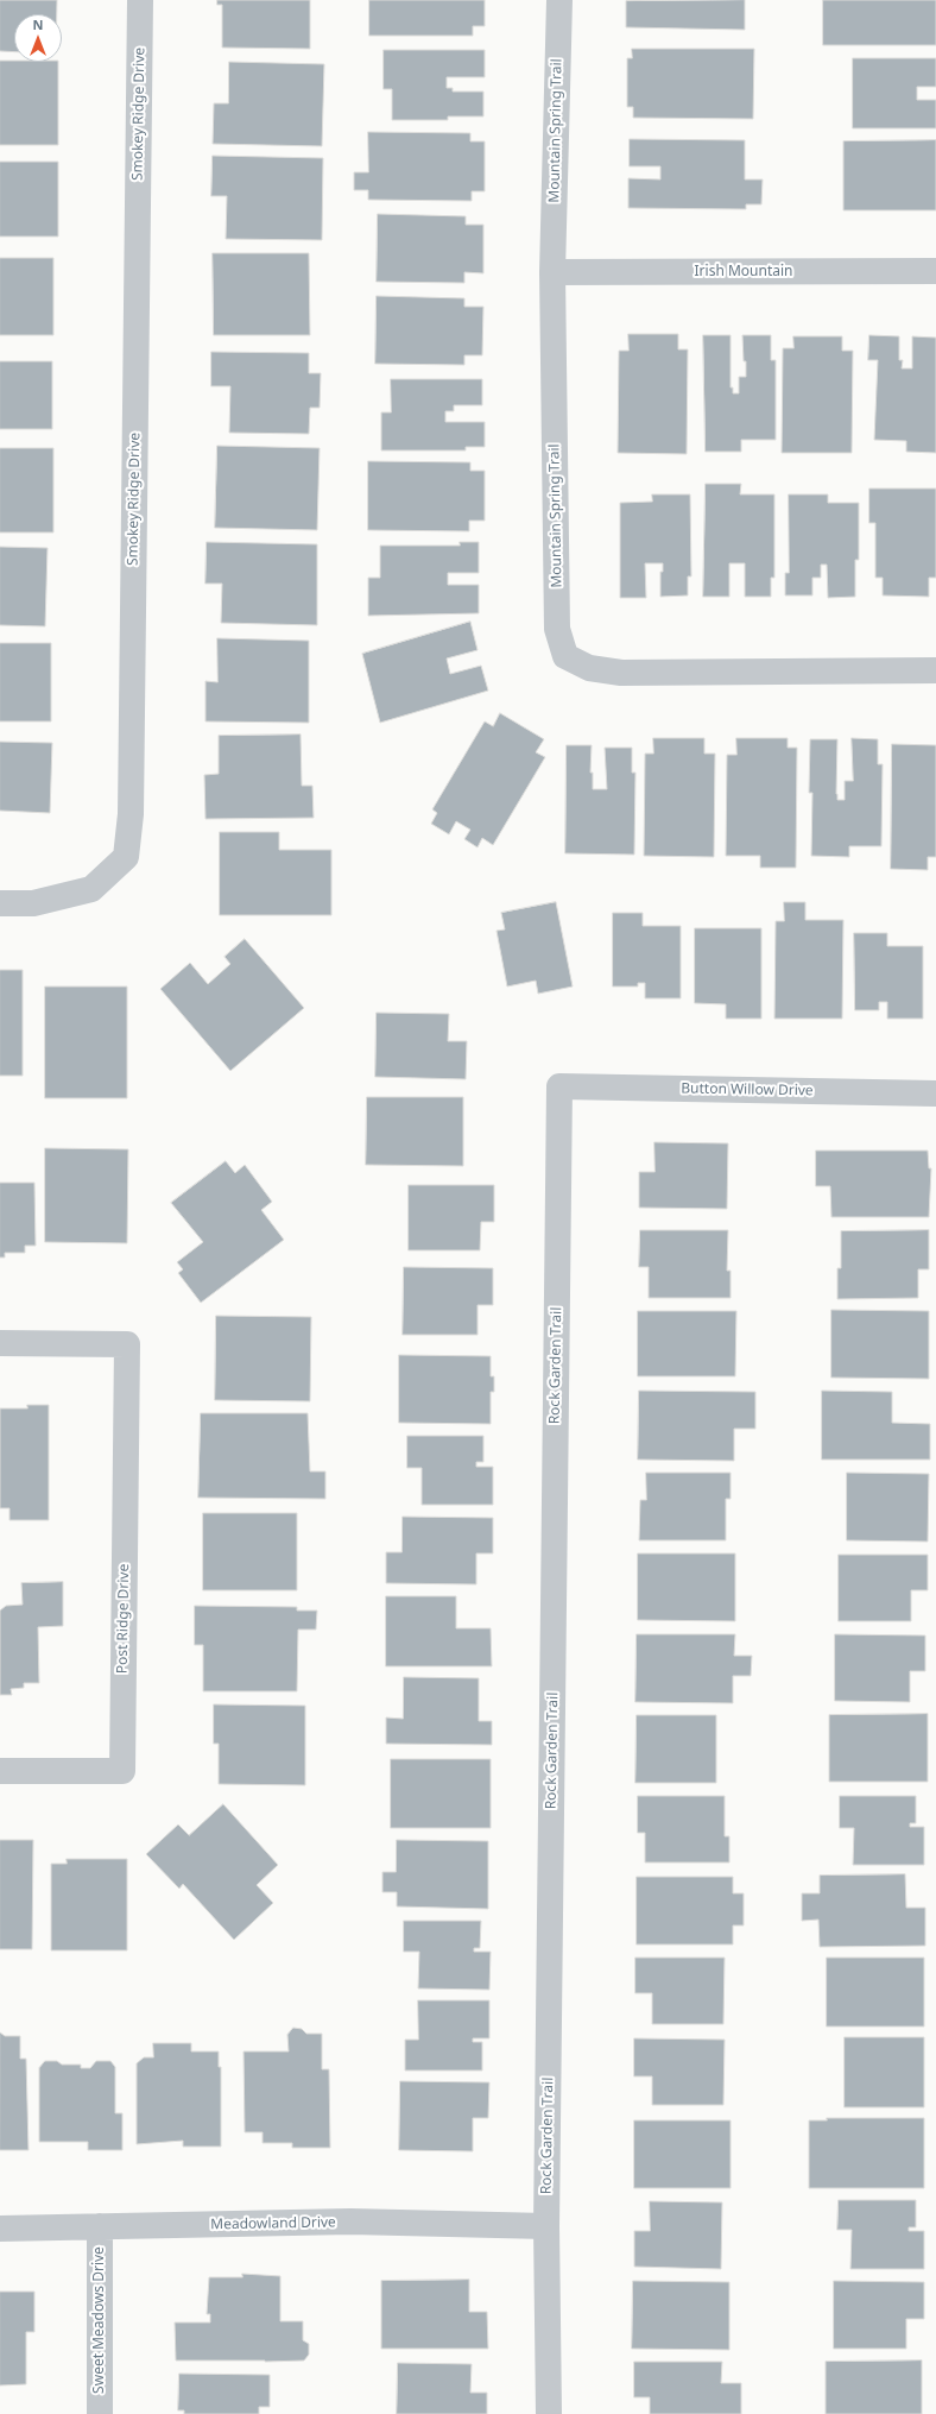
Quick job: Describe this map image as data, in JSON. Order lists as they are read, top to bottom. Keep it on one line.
{"streets":{"street":["Smokey Ridge Drive","Mountain Spring Trail","Irish Mountain","Button Willow Drive","Rock Garden Trail","Post Ridge Drive","Meadowland Drive","Sweet Meadows Drive"]},"crossings":[["Mountain Spring Trail","Irish Mountain"],["Button Willow Drive","Rock Garden Trail"],["Rock Garden Trail","Meadowland Drive"],["Meadowland Drive","Sweet Meadows Drive"]],"north":"top"}
